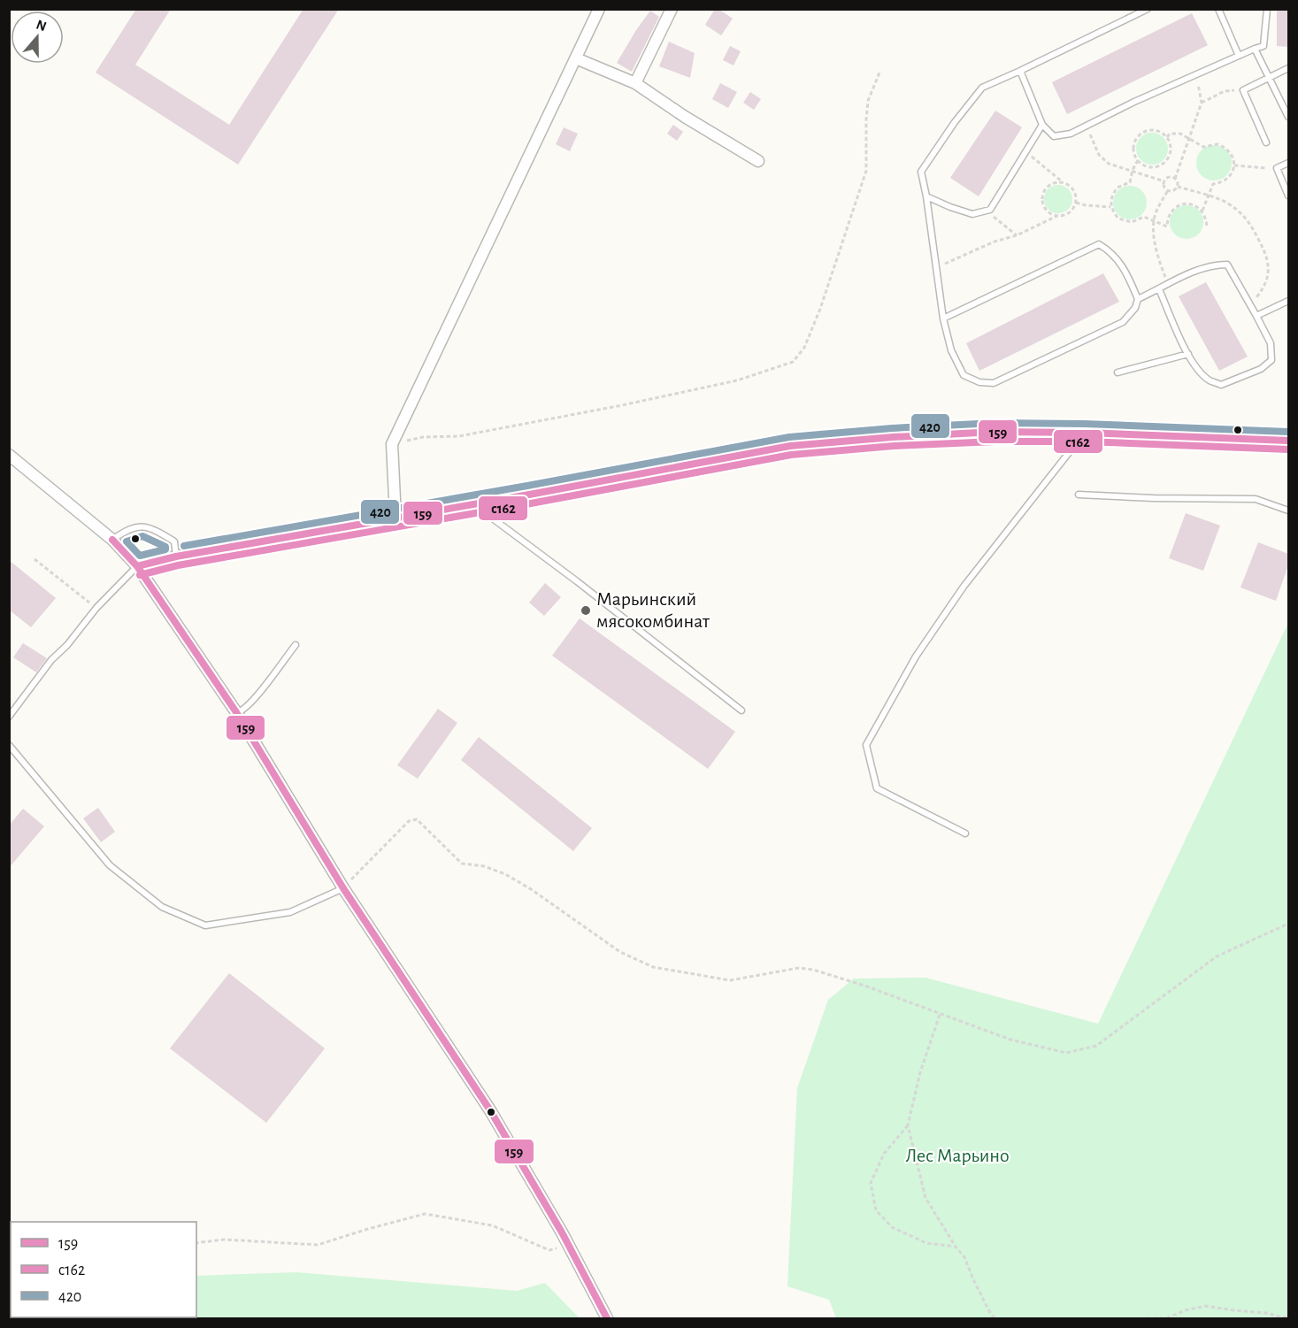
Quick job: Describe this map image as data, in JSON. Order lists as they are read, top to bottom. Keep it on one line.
{"parks":["Лес Марьино"],"places":["Марьинский мясокомбинат"],"lines":["transit line 420","transit line 159","transit line с162"],"legend":["159","с162","420"],"north":"top"}
